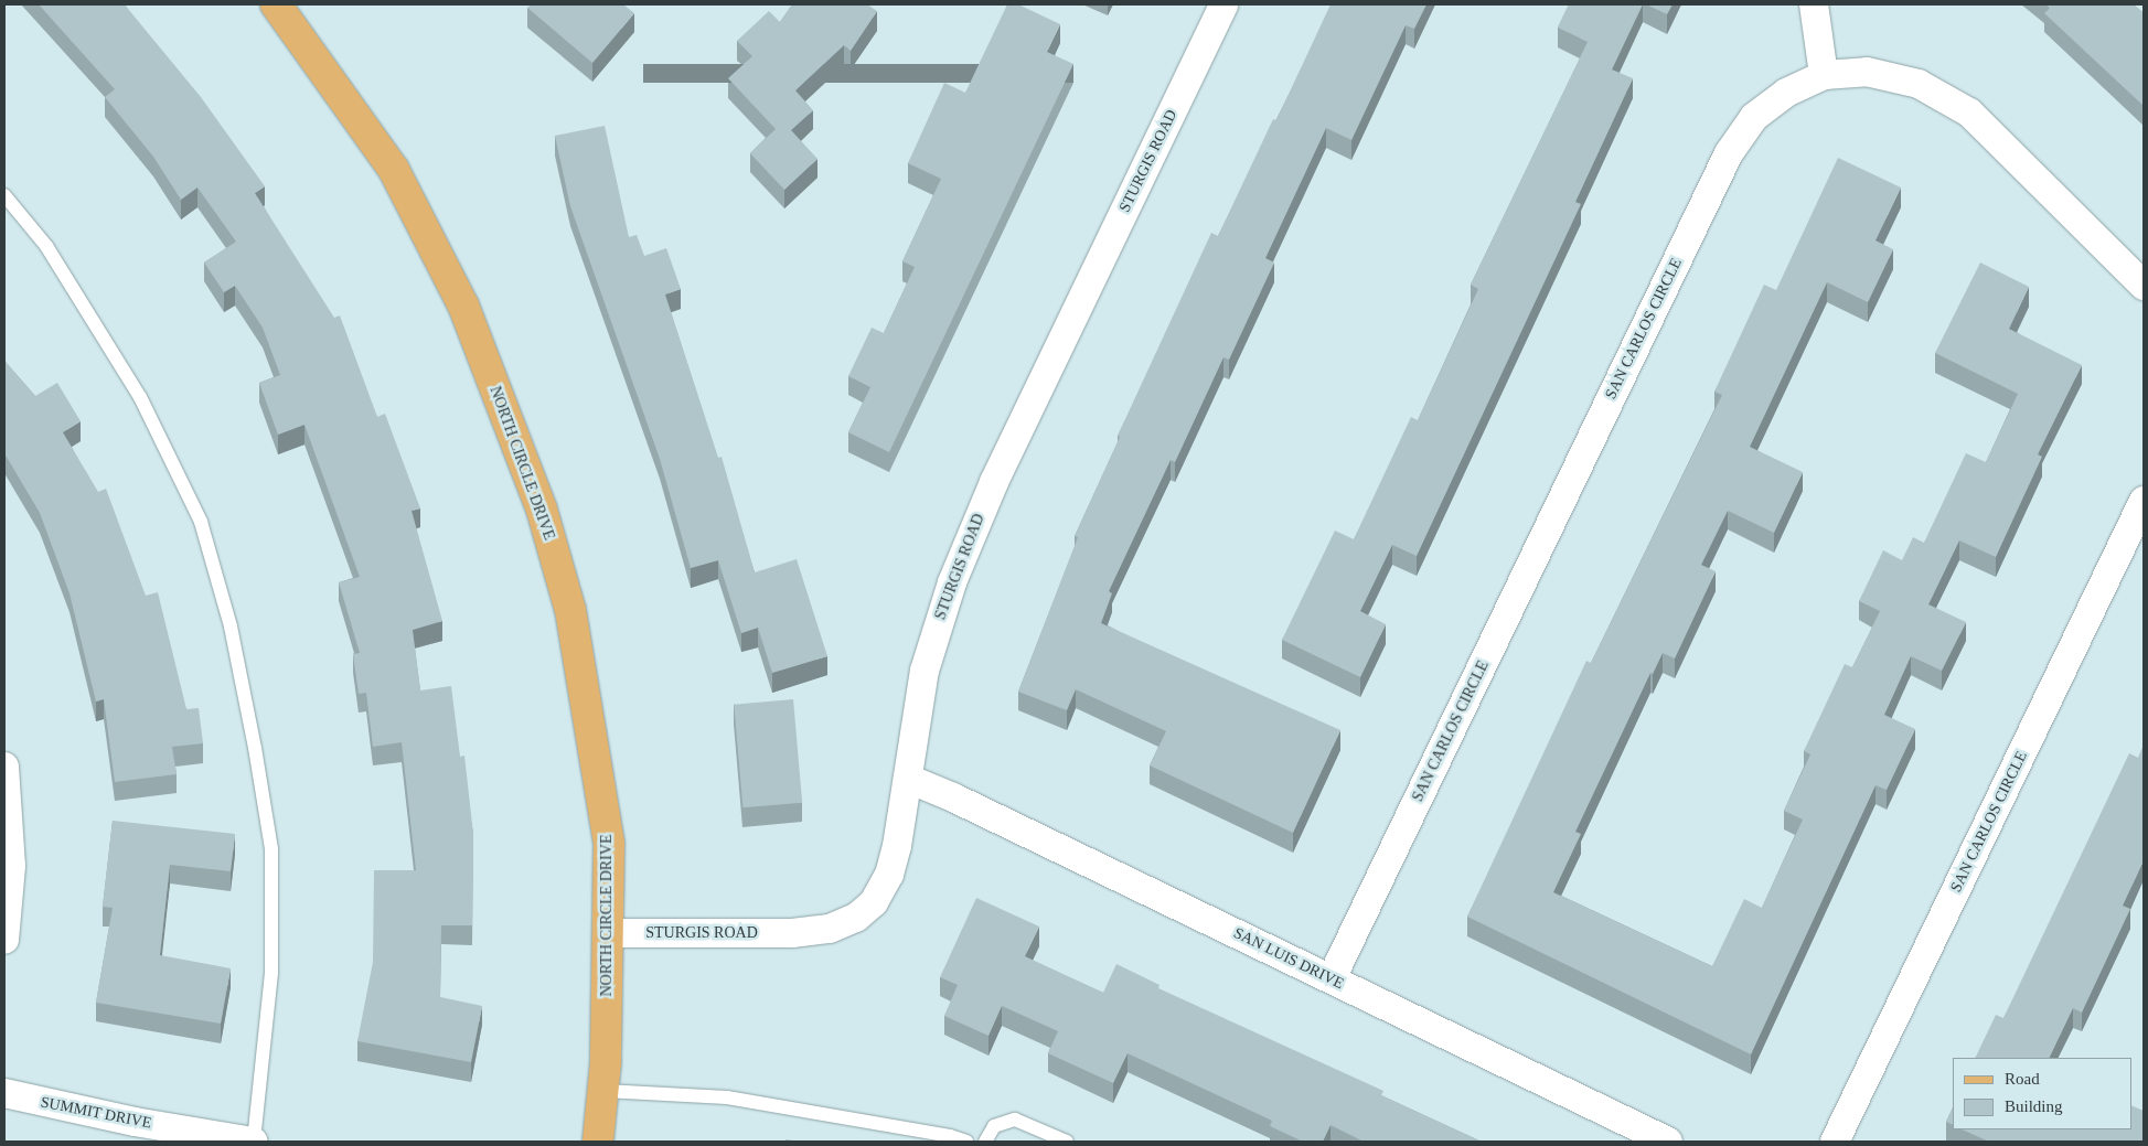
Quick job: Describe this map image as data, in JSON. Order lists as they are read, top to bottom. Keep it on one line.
{"streets":{"main road":["NORTH CIRCLE DRIVE"],"street":["STURGIS ROAD","SAN CARLOS CIRCLE","SAN LUIS DRIVE","SUMMIT DRIVE"]},"crossings":[["STURGIS ROAD","NORTH CIRCLE DRIVE"],["STURGIS ROAD","SAN LUIS DRIVE"],["SAN CARLOS CIRCLE","SAN LUIS DRIVE"]],"legend":["Road","Building"]}
